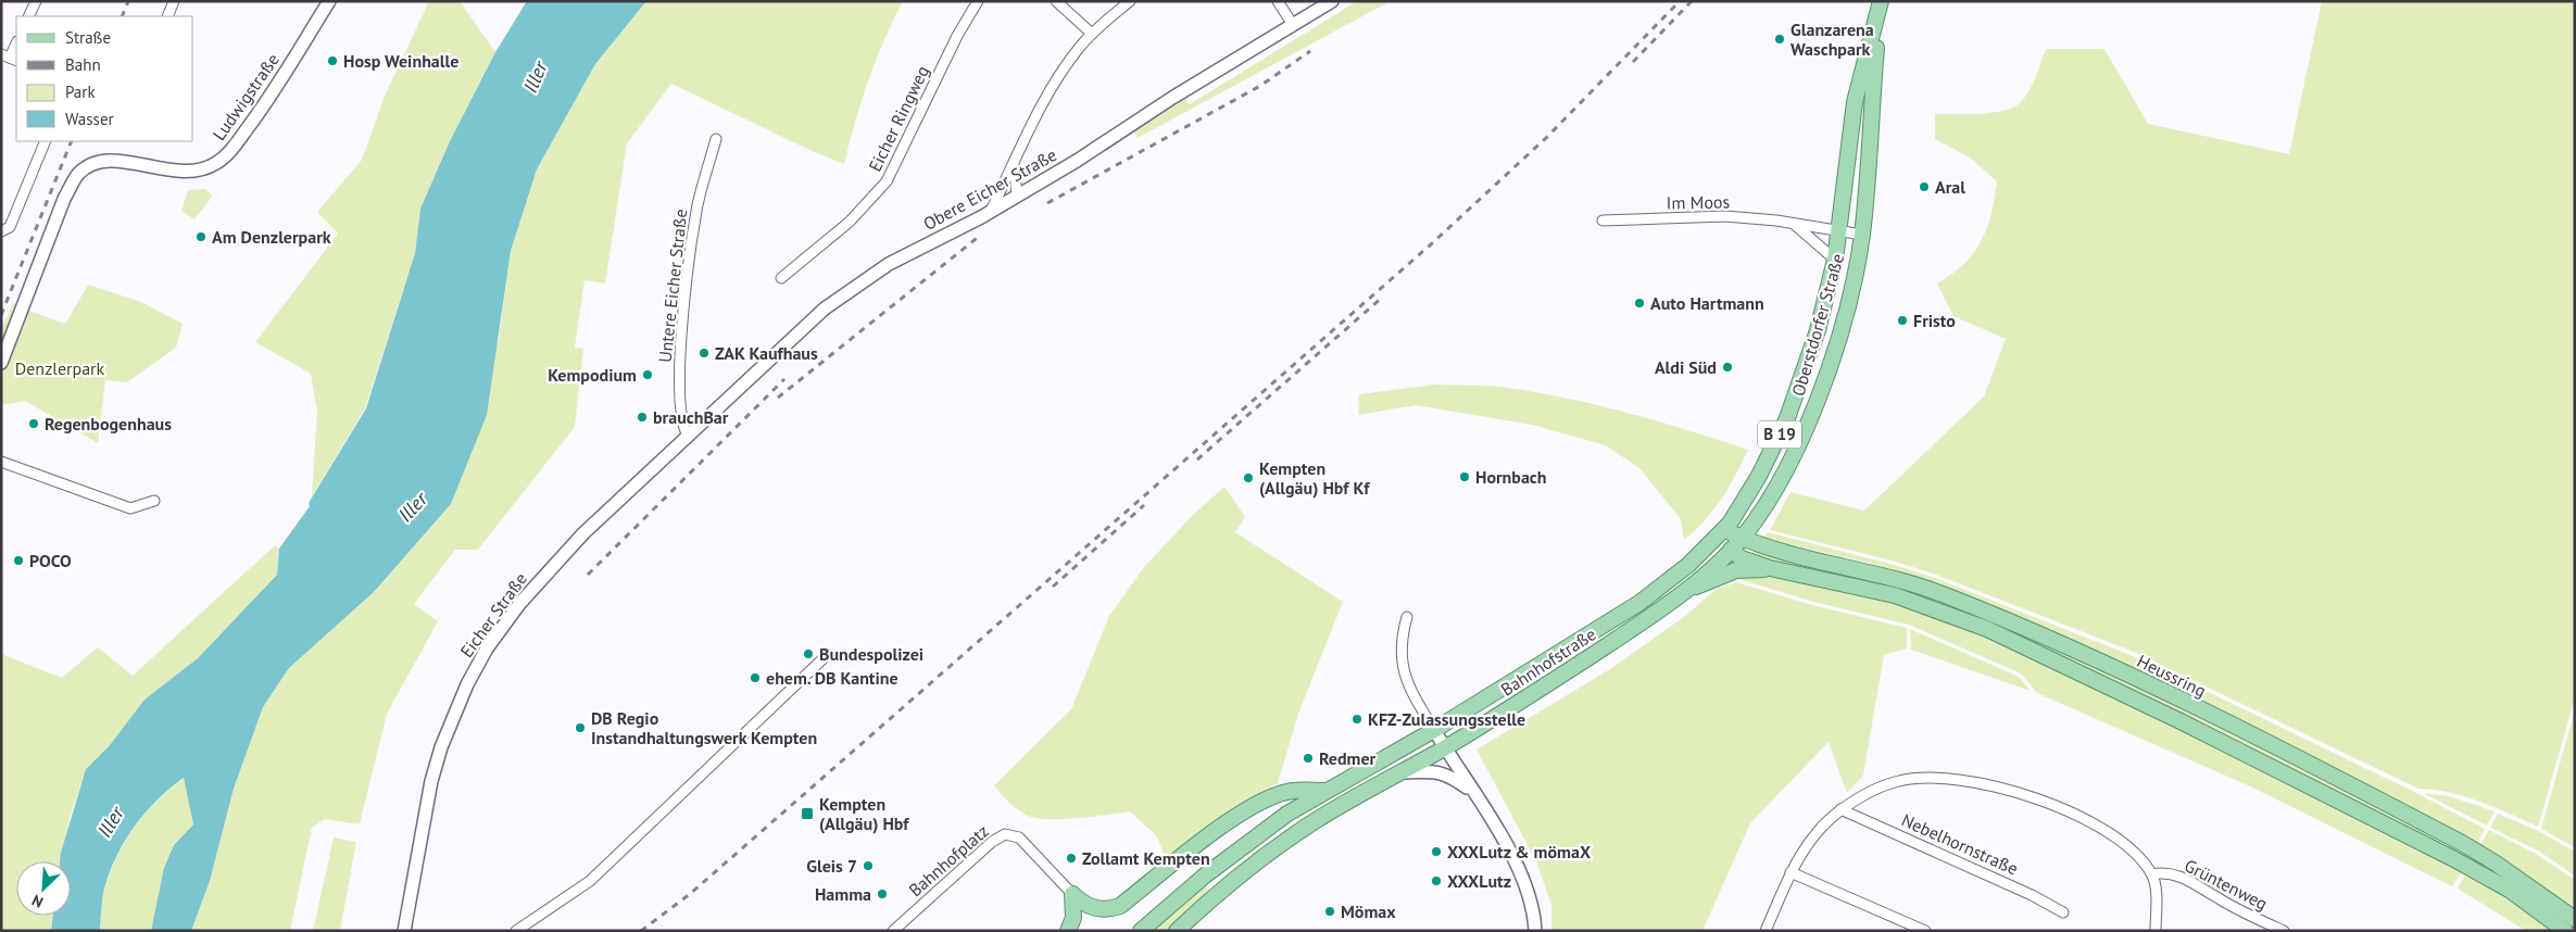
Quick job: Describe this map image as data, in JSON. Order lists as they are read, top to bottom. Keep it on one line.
{"streets":{"main road":["Oberstdorfer Straße","B 19","Bahnhofstraße","Heussring"],"street":["Ludwigstraße","Eicher Ringweg","Obere Eicher Straße","Im Moos","Untere Eicher Straße","Eicher Straße","Nebelhornstraße","Bahnhofplatz","Grüntenweg"]},"crossings":[["Obere Eicher Straße","Untere Eicher Straße"],["Obere Eicher Straße","Eicher Straße"],["Im Moos","Oberstdorfer Straße"],["Untere Eicher Straße","Eicher Straße"],["Oberstdorfer Straße","Bahnhofstraße"],["Oberstdorfer Straße","Heussring"],["Bahnhofstraße","Heussring"]],"water":["Iller"],"parks":["Denzlerpark"],"places":{"other":["Glanzarena Waschpark","Hosp Weinhalle","Aral","Am Denzlerpark","Auto Hartmann","Fristo","ZAK Kaufhaus","Aldi Süd","Kempodium","brauchBar","Regenbogenhaus","Hornbach","Kempten (Allgäu) Hbf Kf","POCO","Bundespolizei","ehem. DB Kantine","KFZ-Zulassungsstelle","DB Regio Instandhaltungswerk Kempten","Redmer","XXXLutz & mömaX","Zollamt Kempten","Gleis 7","XXXLutz","Hamma","Mömax"],"transit":["Kempten (Allgäu) Hbf"]},"legend":["Straße","Bahn","Park","Wasser"],"north":"bottom left"}
